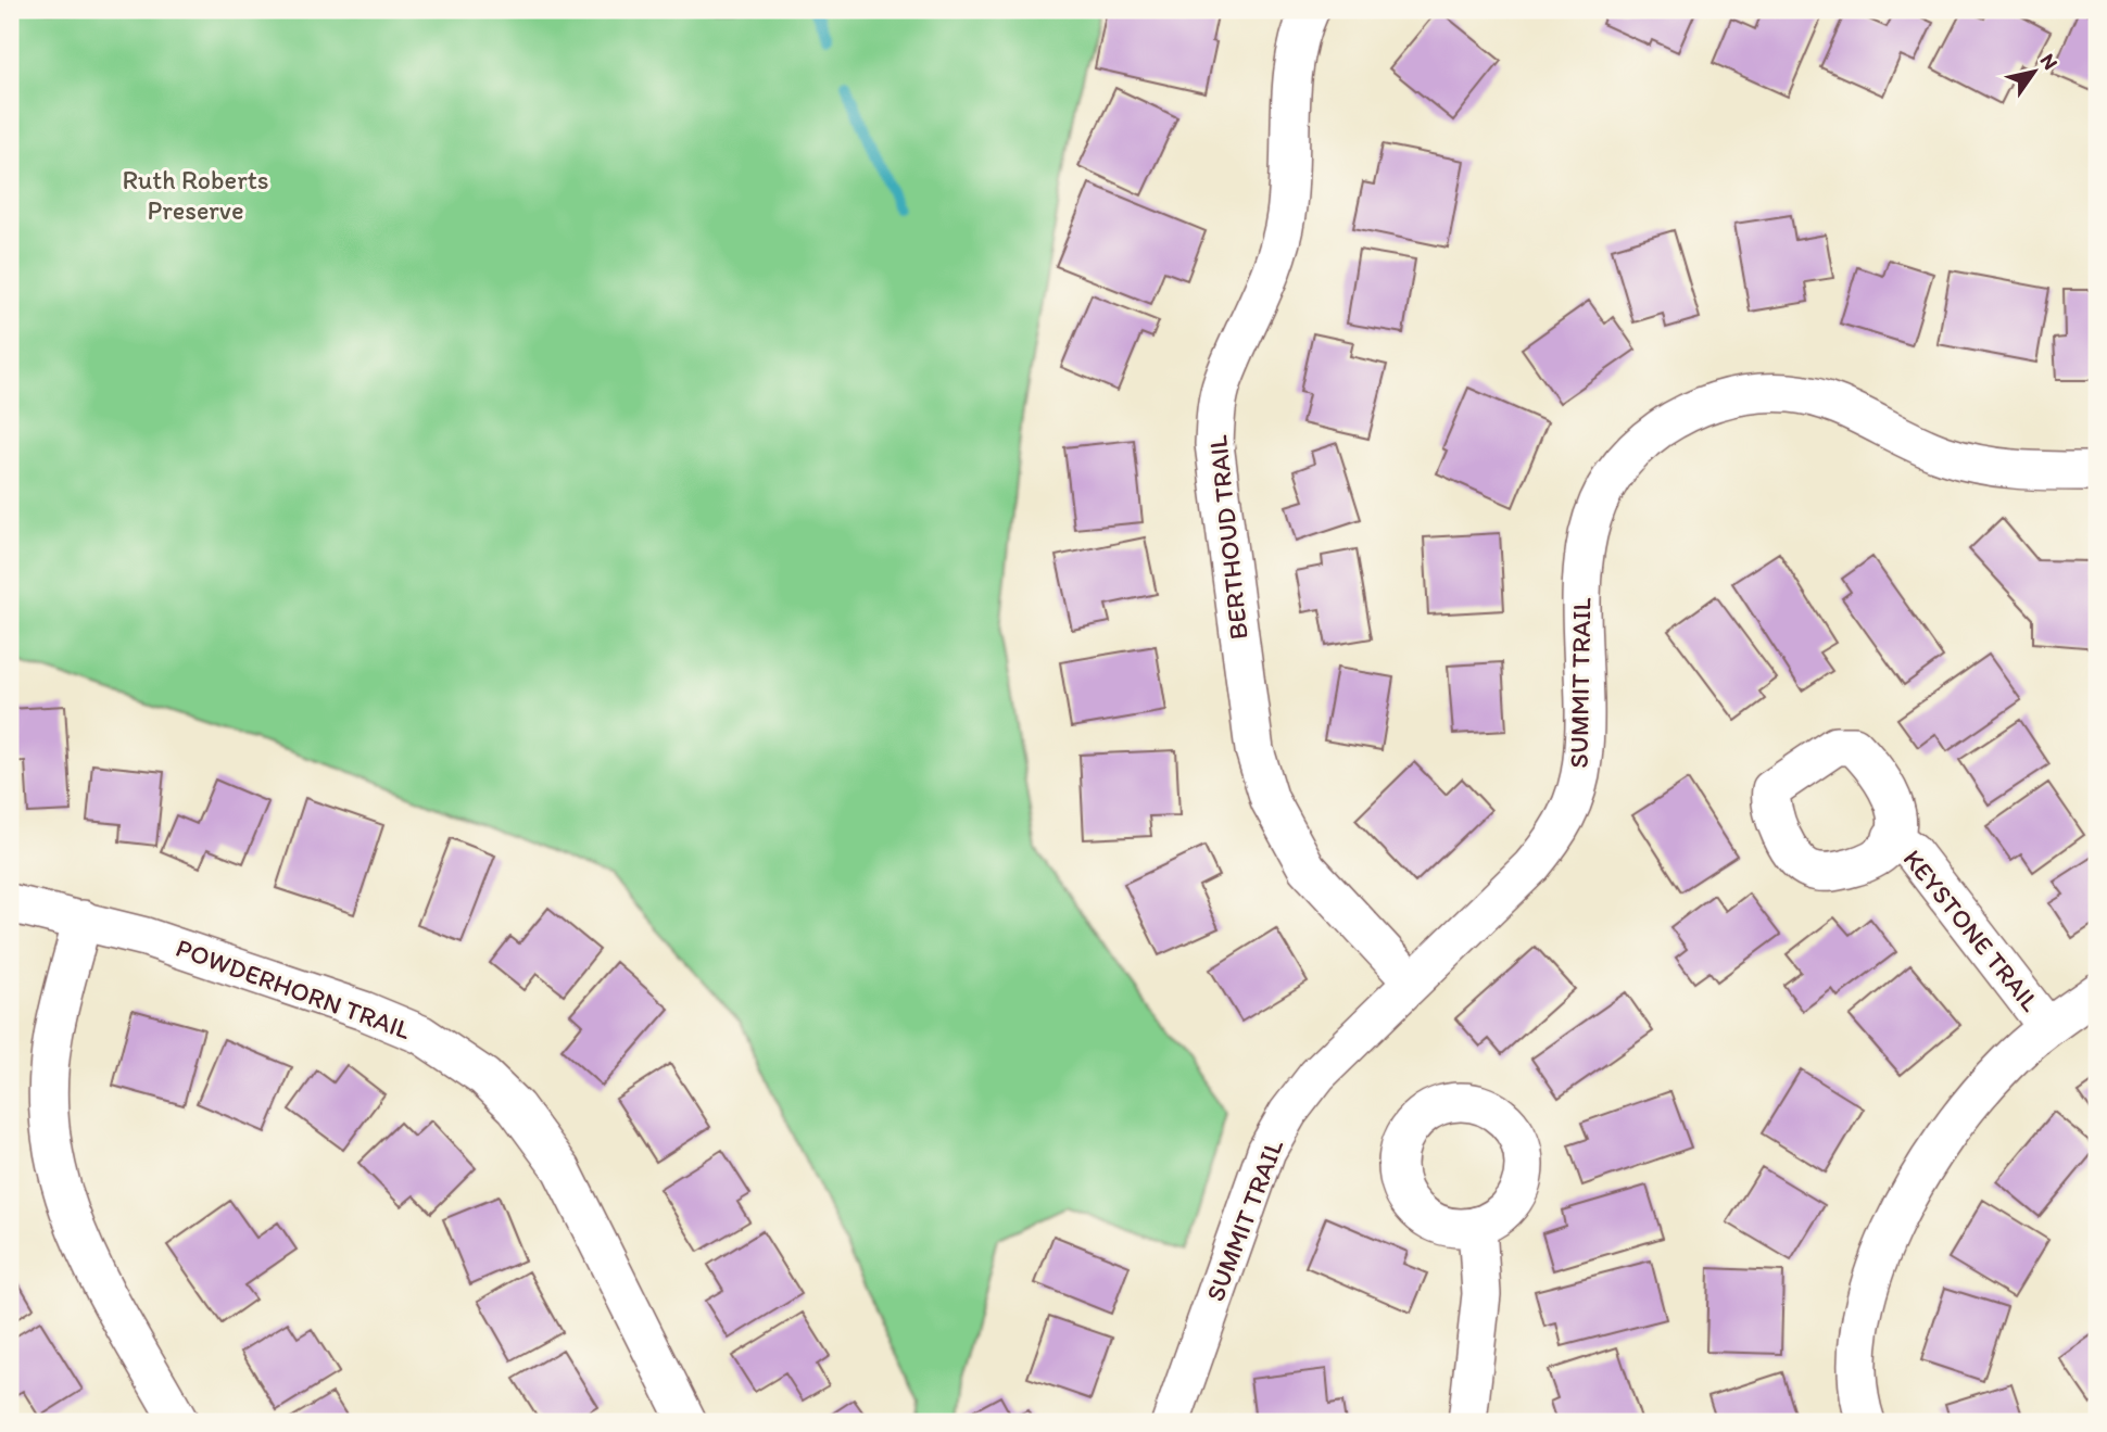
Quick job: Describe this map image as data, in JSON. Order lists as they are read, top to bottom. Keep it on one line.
{"streets":{"street":["BERTHOUD TRAIL","SUMMIT TRAIL","KEYSTONE TRAIL","POWDERHORN TRAIL"]},"crossings":[["BERTHOUD TRAIL","SUMMIT TRAIL"]],"parks":["Ruth Roberts Preserve"],"north":"top right"}
